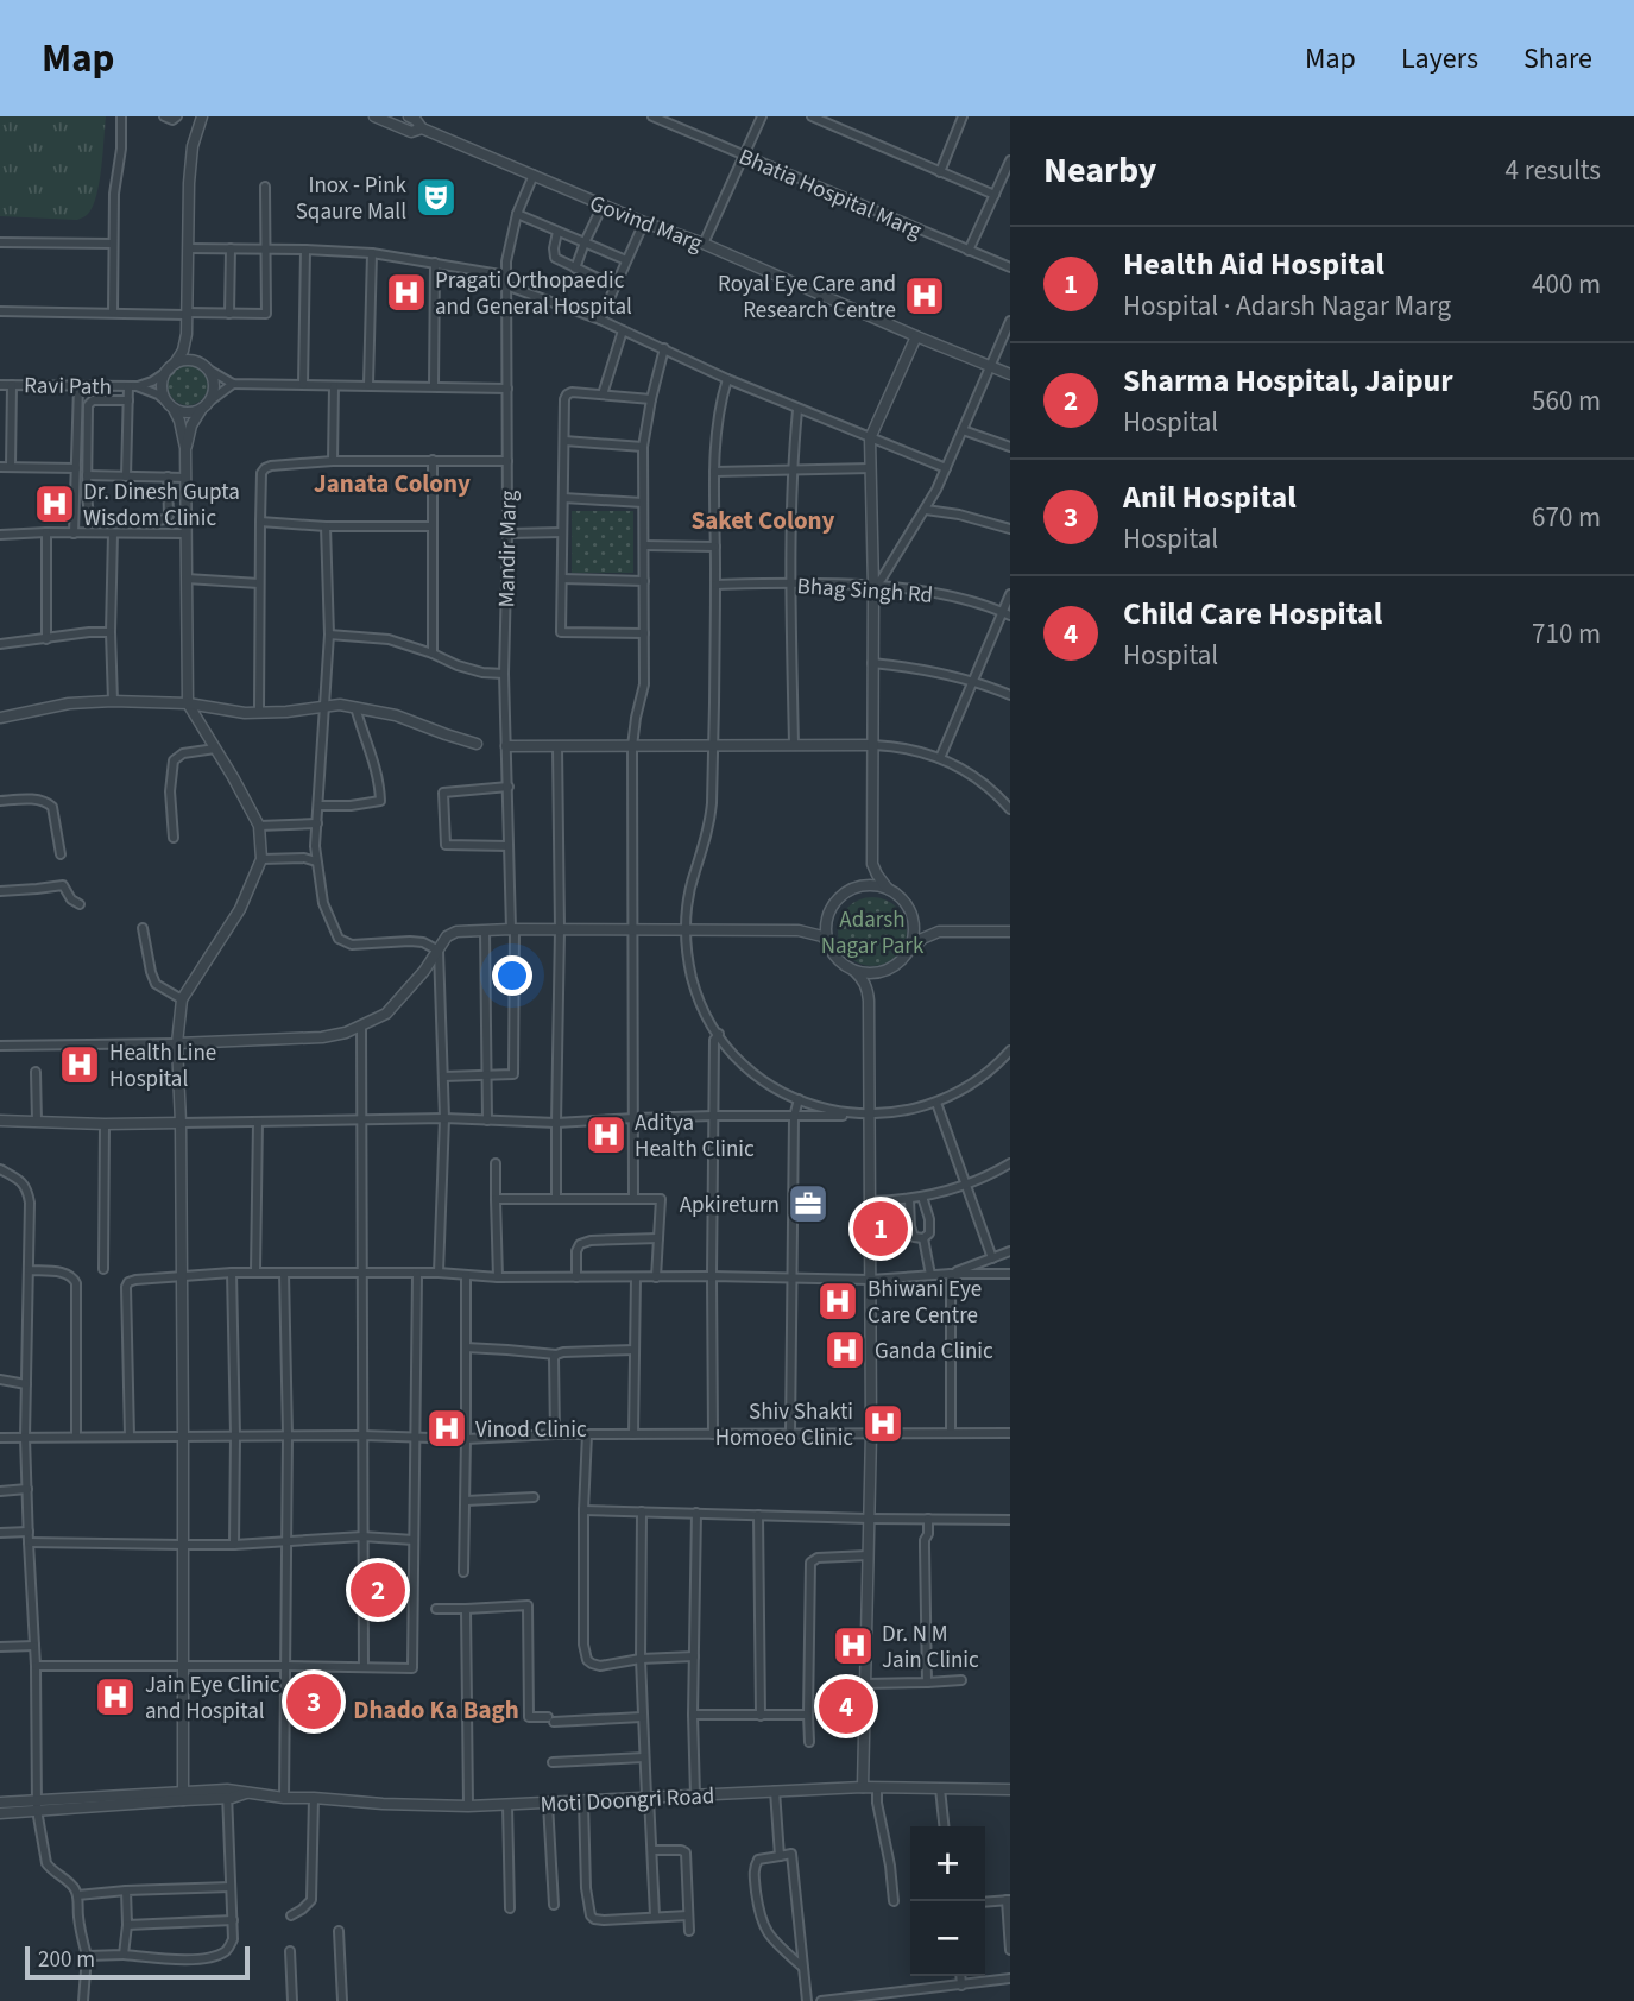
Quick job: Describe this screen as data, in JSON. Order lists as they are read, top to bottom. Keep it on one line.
{"streets":{"street":["Bhatia Hospital Marg","Govind Marg","Ravi Path","Mandir Marg","Bhag Singh Rd","Moti Doongri Road"]},"crossings":[["Govind Marg","Mandir Marg"]],"districts":["Janata Colony","Saket Colony","Dhado Ka Bagh"],"parks":["Adarsh Nagar Park"],"places":{"theatre":["Inox - Pink Sqaure Mall"],"hospital":["Pragati Orthopaedic and General Hospital","Royal Eye Care and Research Centre","Dr. Dinesh Gupta Wisdom Clinic","Health Line Hospital","Aditya Health Clinic","Bhiwani Eye Care Centre","Ganda Clinic","Shiv Shakti Homoeo Clinic","Vinod Clinic","Dr. N M Jain Clinic","Jain Eye Clinic and Hospital"],"office":["Apkireturn"]},"scale_bar":"200 m","page":{"header":"Map","nav":["Map","Layers","Share"],"heading":["Nearby","4 results"],"list":[{"mark":"1","name":"Health Aid Hospital","note":"Hospital · Adarsh Nagar Marg","value":"400 m"},{"mark":"2","name":"Sharma Hospital, Jaipur","note":"Hospital","value":"560 m"},{"mark":"3","name":"Anil Hospital","note":"Hospital","value":"670 m"},{"mark":"4","name":"Child Care Hospital","note":"Hospital","value":"710 m"}],"pins":["1","2","3","4"],"map_buttons":["+","−"],"scale":"200 m"}}
